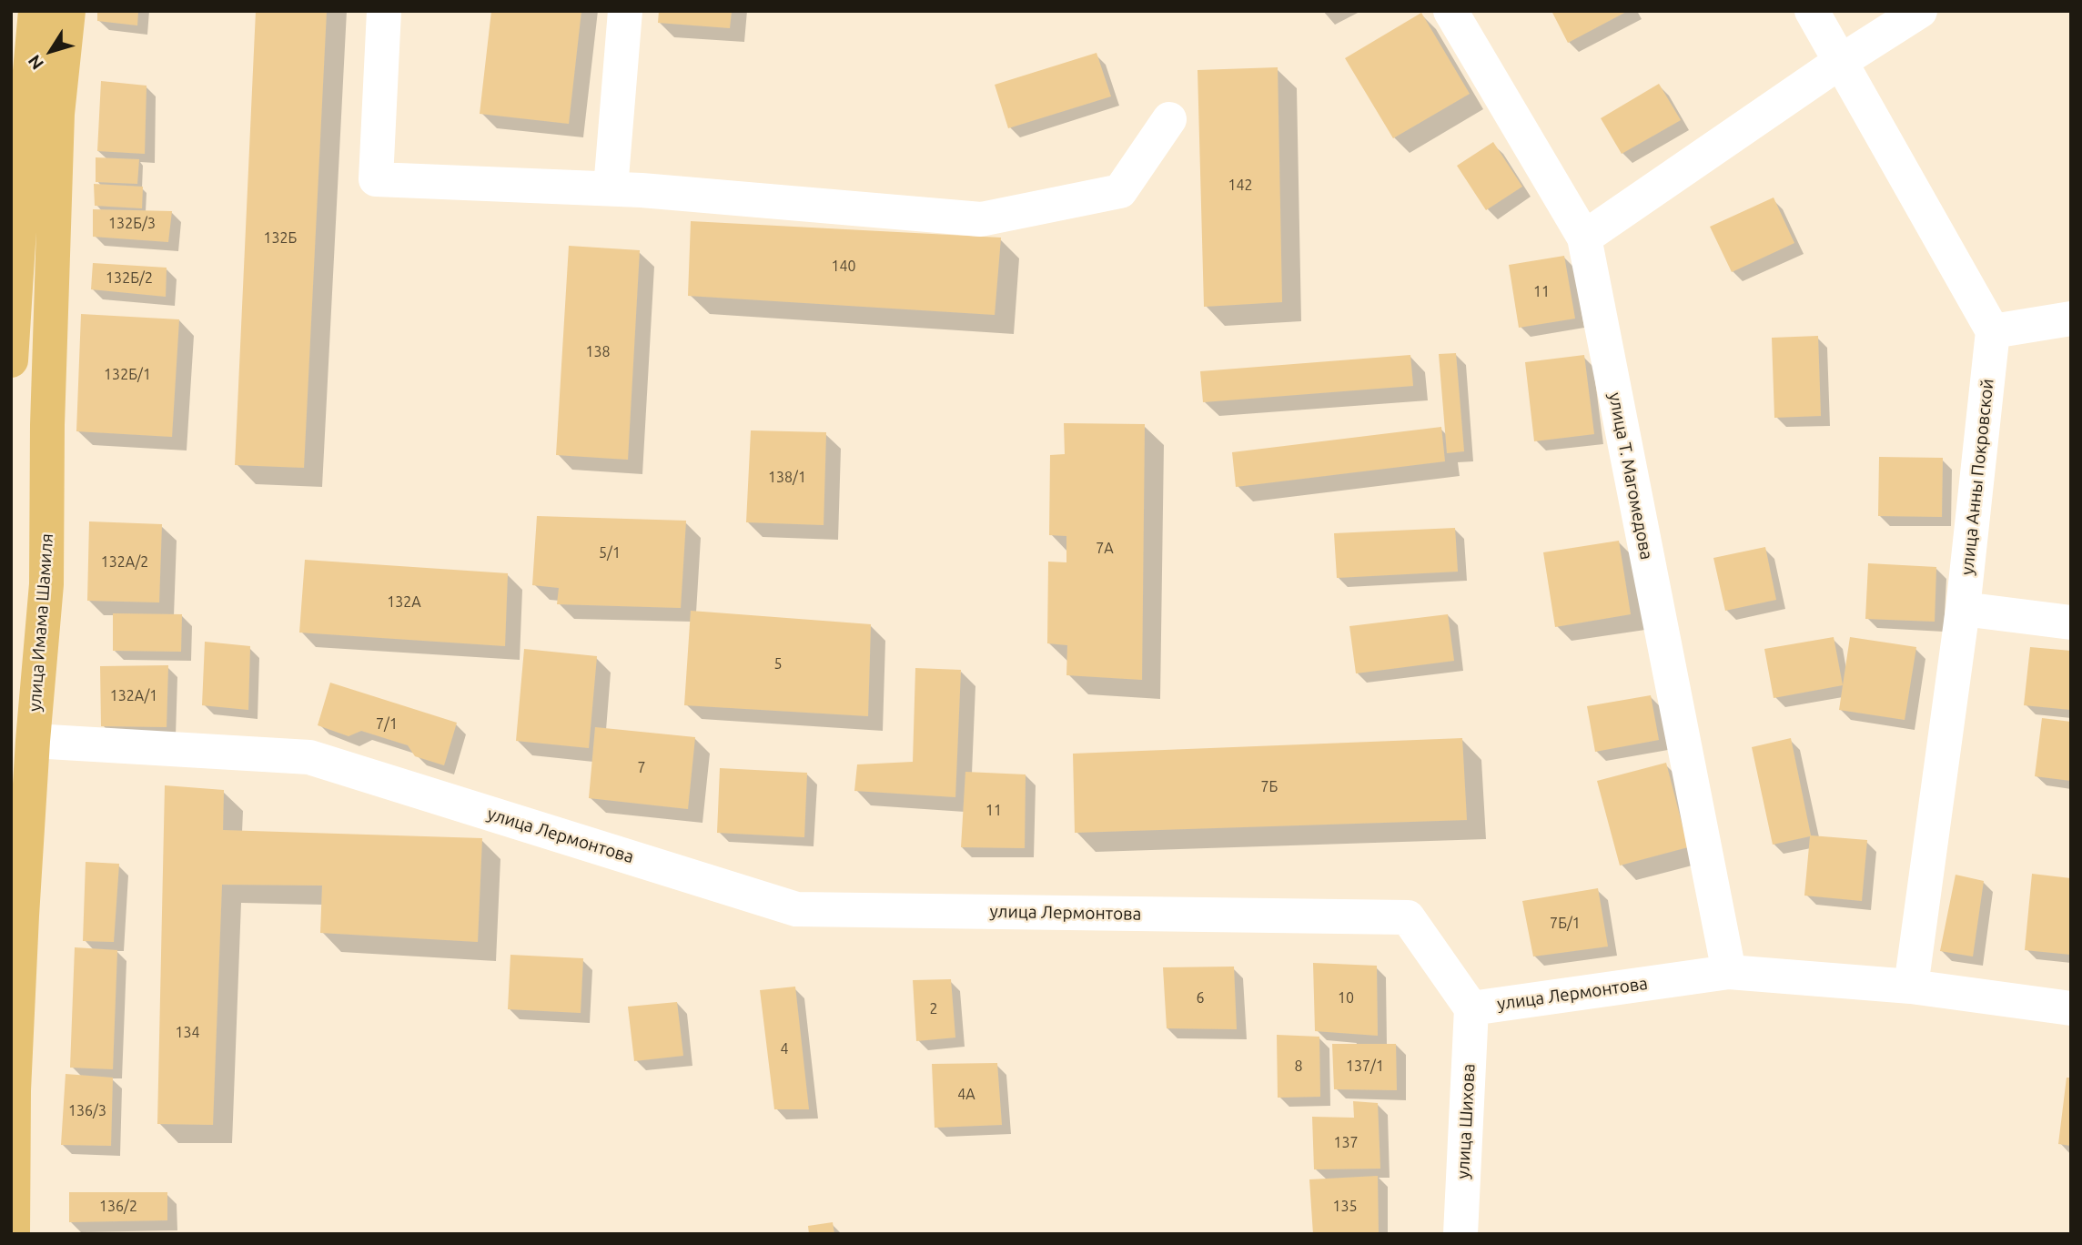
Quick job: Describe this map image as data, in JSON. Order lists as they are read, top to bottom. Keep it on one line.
{"streets":{"main road":["улица Имама Шамиля"],"street":["улица Т. Магомедова","улица Анны Покровской","улица Лермонтова","улица Шихова"]},"crossings":[["улица Т. Магомедова","улица Лермонтова"],["улица Анны Покровской","улица Лермонтова"],["улица Имама Шамиля","улица Лермонтова"],["улица Лермонтова","улица Шихова"]],"house_numbers":["142","132Б/3","132Б","140","132Б/2","11","138","132Б/1","138/1","7А","5/1","132А/2","132А","5","132А/1","7/1","7","7Б","11","7Б/1","6","10","2","134","4","8","137/1","4А","136/3","137","136/2","135"],"north":"bottom left"}
